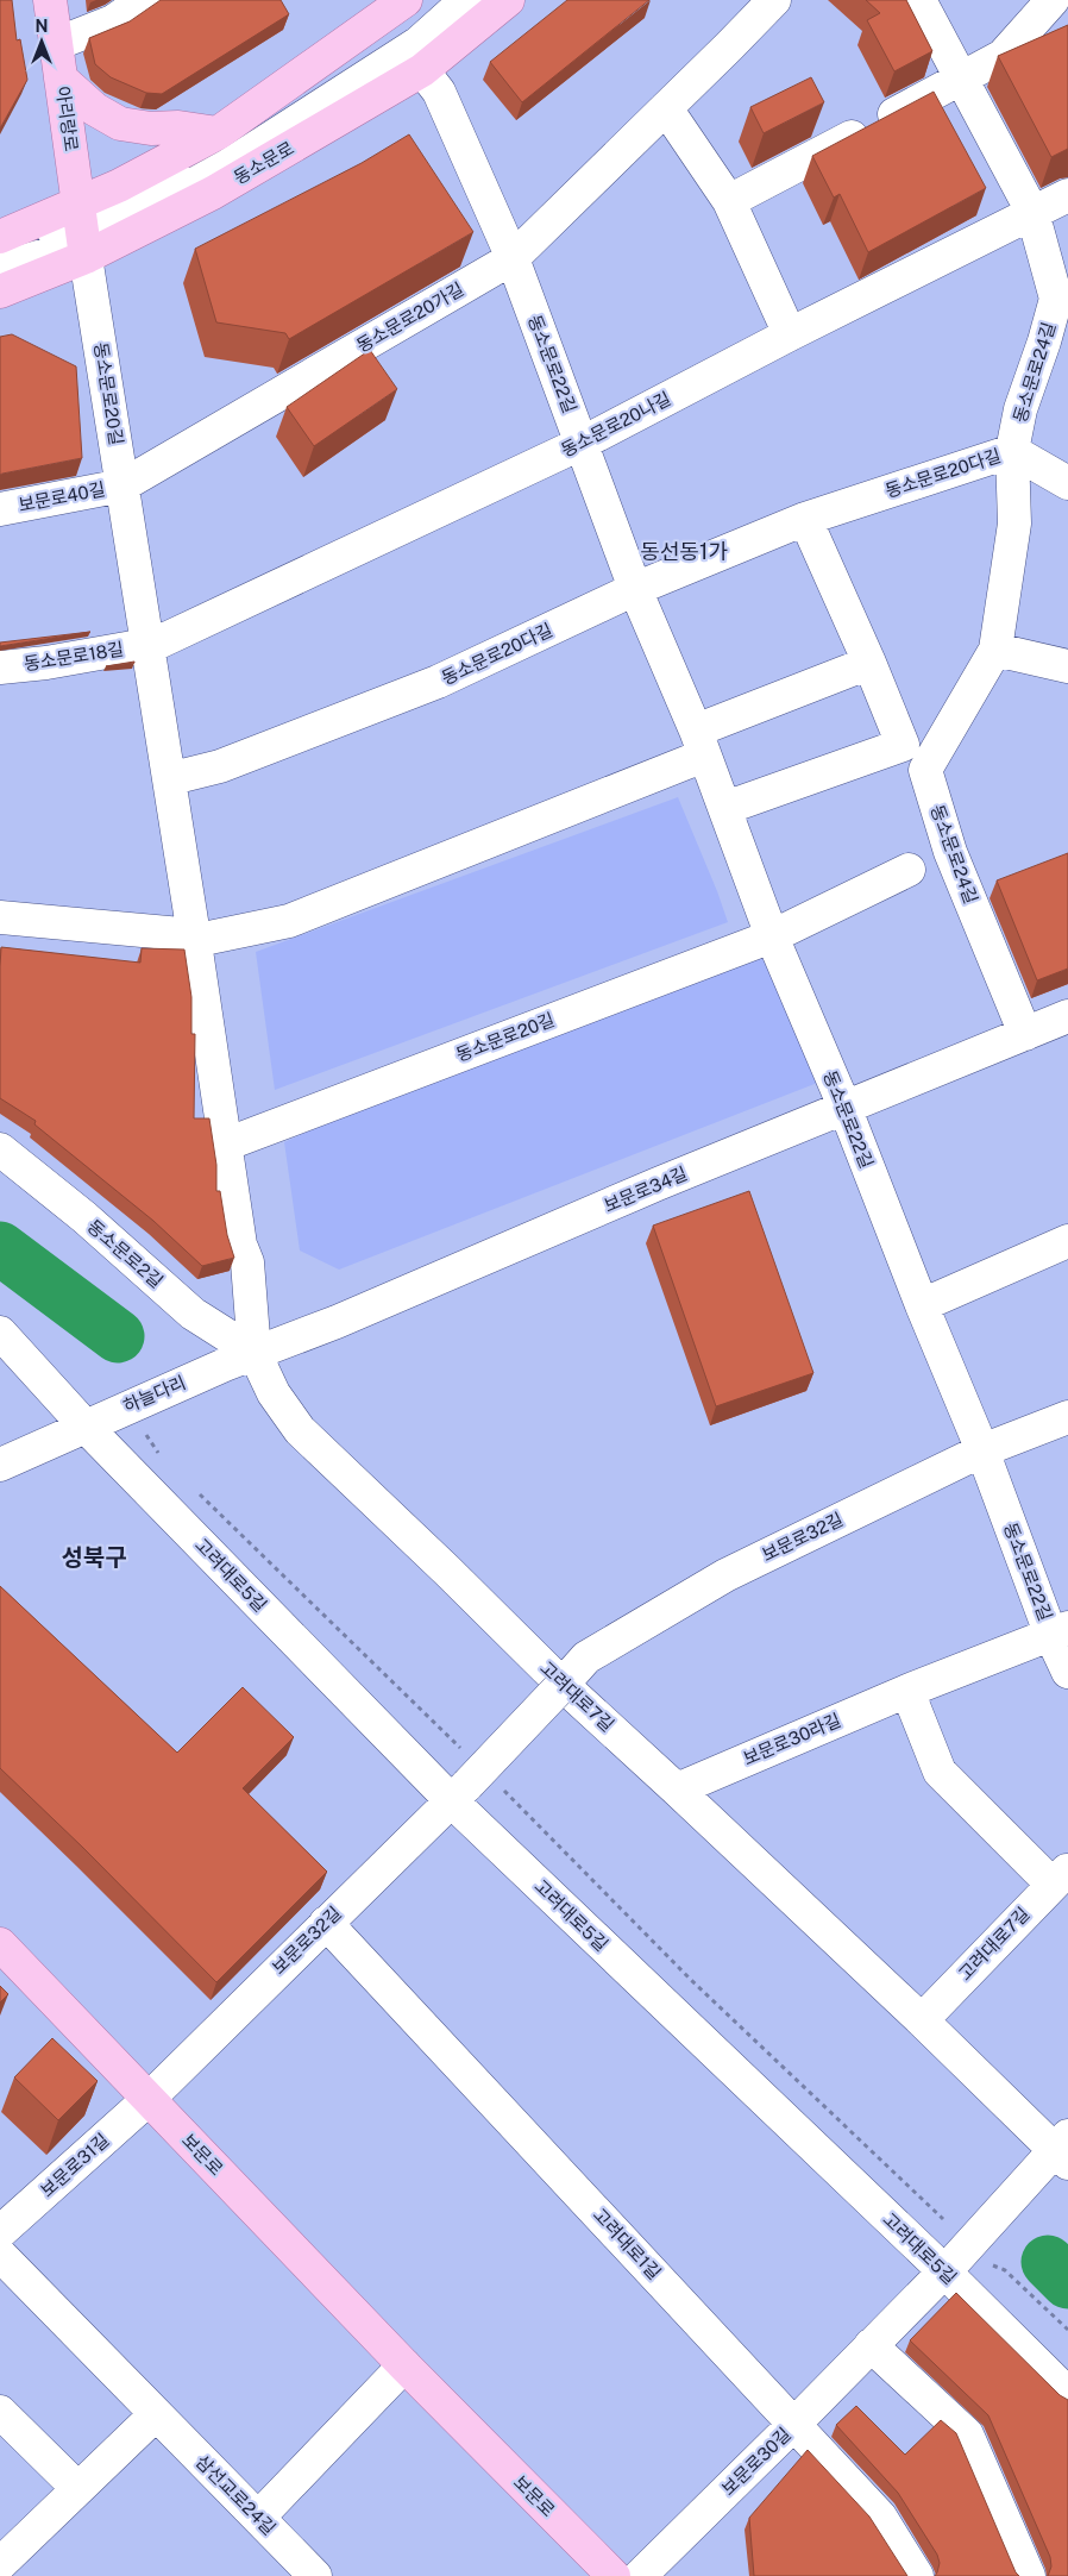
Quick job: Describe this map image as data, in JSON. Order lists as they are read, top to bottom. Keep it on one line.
{"streets":{"main road":["아리랑로","동소문로","보문로"],"street":["동소문로20가길","동소문로22길","동소문로24길","동소문로20길","동소문로20나길","동소문로20다길","보문로40길","동소문로18길","보문로34길","동소문로2길","하늘다리","보문로32길","고려대로5길","고려대로7길","보문로30라길","보문로31길","고려대로1길","보문로30길","삼선교로24길"]},"crossings":[["아리랑로","동소문로"],["아리랑로","동소문로20길"],["동소문로","동소문로22길"],["동소문로","동소문로20길"],["동소문로20가길","동소문로22길"],["동소문로20가길","동소문로20길"],["동소문로20가길","보문로40길"],["동소문로22길","동소문로20길"],["동소문로22길","동소문로20나길"],["동소문로22길","동소문로20다길"],["동소문로22길","보문로34길"],["동소문로22길","보문로32길"],["동소문로22길","보문로30라길"],["동소문로24길","동소문로20나길"],["동소문로24길","동소문로20다길"],["동소문로24길","보문로34길"],["동소문로20길","동소문로20나길"],["동소문로20길","동소문로20다길"],["동소문로20길","보문로40길"],["동소문로20길","동소문로18길"],["동소문로20길","보문로34길"],["동소문로20길","동소문로2길"],["동소문로20길","고려대로7길"],["동소문로20나길","동소문로18길"],["보문로34길","동소문로2길"],["보문로34길","하늘다리"],["보문로34길","고려대로7길"],["동소문로2길","고려대로7길"],["하늘다리","고려대로5길"],["보문로32길","고려대로5길"],["보문로32길","고려대로7길"],["보문로32길","보문로"],["보문로32길","보문로31길"],["보문로32길","고려대로1길"],["고려대로5길","보문로30길"],["고려대로7길","보문로30라길"],["고려대로7길","보문로30길"],["보문로","보문로31길"],["고려대로1길","보문로30길"]],"districts":["동선동1가","성북구"],"north":"top"}
